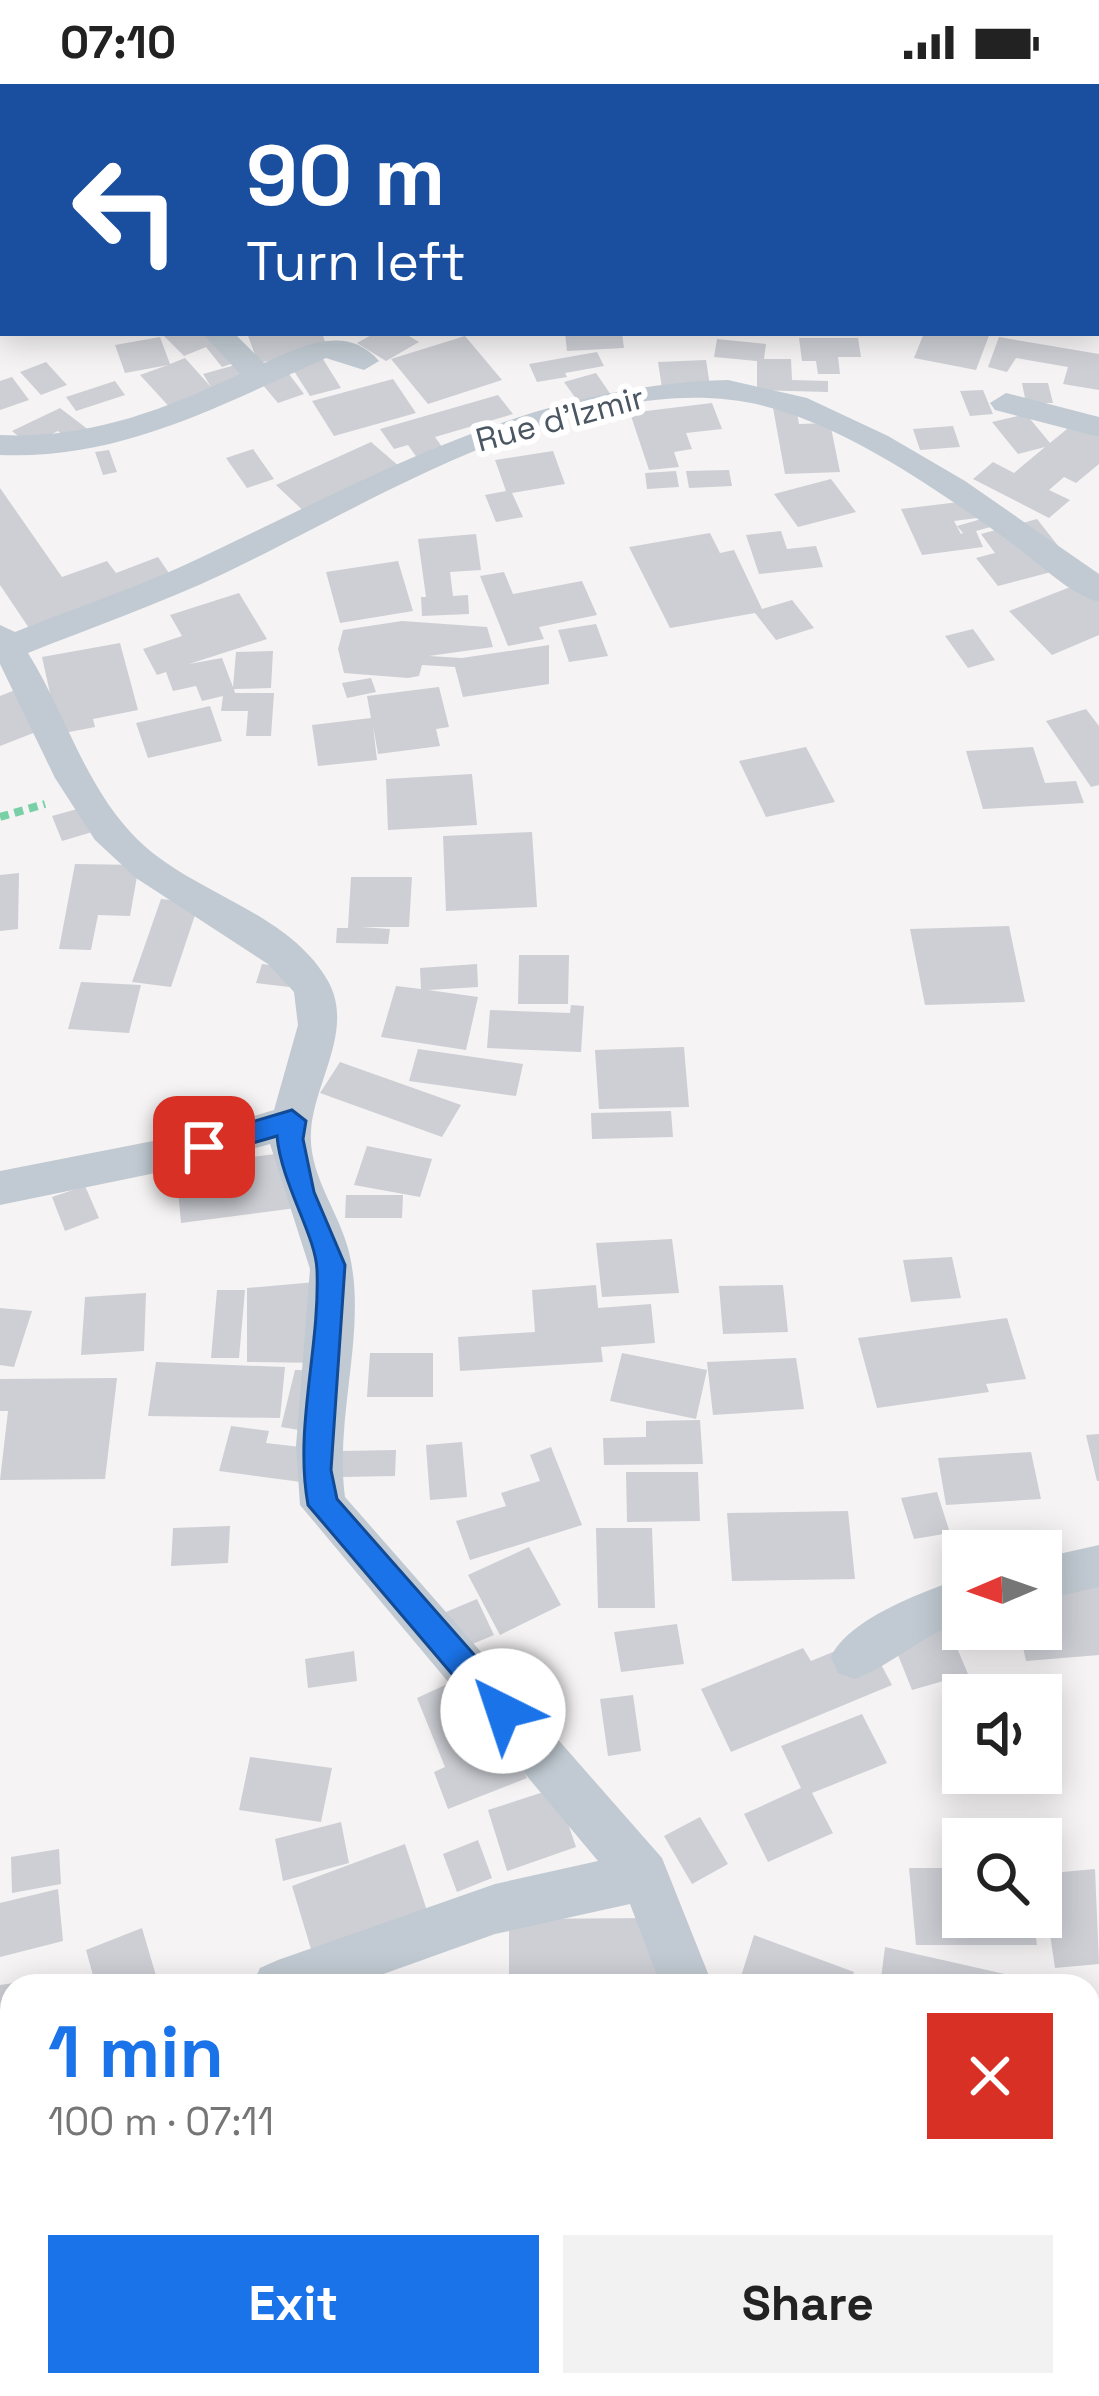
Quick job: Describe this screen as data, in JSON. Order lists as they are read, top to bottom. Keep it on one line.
{"streets":{"street":["Rue d'Izmir"]},"north":"left","page":{"status":"07:10","turn":["90 m","Turn left"],"heading":["1 min","100 m · 07:11"],"buttons":["Exit","Share"]}}
